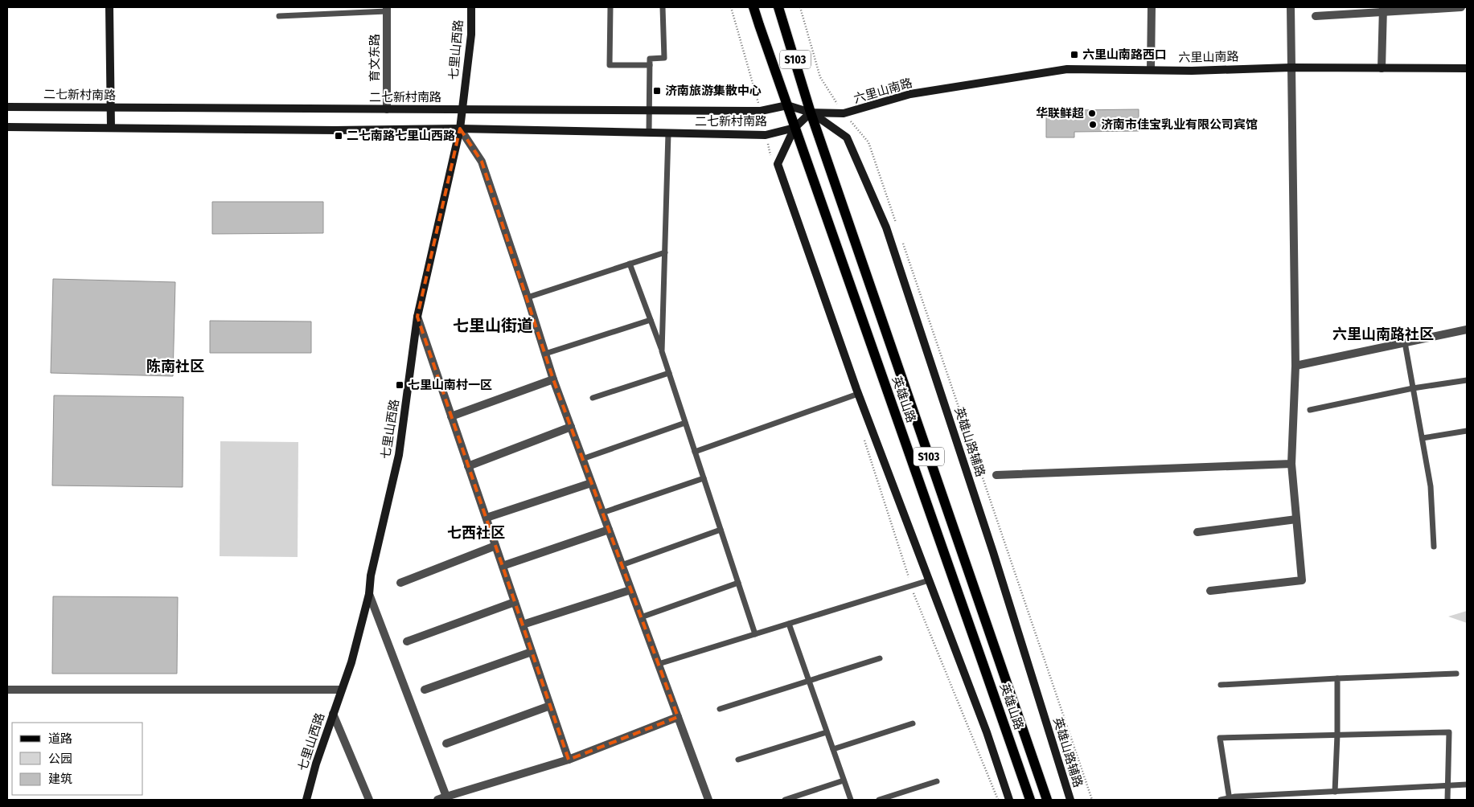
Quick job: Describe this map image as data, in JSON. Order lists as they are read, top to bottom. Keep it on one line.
{"streets":{"main road":["七里山西路","六里山南路","S103","二七新村南路","英雄山路","英雄山路辅路"],"street":["育文东路"]},"crossings":[["七里山西路","二七新村南路"],["六里山南路","二七新村南路"],["六里山南路","英雄山路"],["六里山南路","英雄山路辅路"],["育文东路","二七新村南路"],["二七新村南路","英雄山路"],["二七新村南路","英雄山路辅路"],["英雄山路","英雄山路辅路"]],"districts":["七里山街道","六里山南路社区","陈南社区","七西社区"],"places":{"transit":["六里山南路西口","济南旅游集散中心","二七南路七里山西路","七里山南村一区"],"other":["华联鲜超","济南市佳宝乳业有限公司宾馆"]},"legend":["道路","公园","建筑"]}
